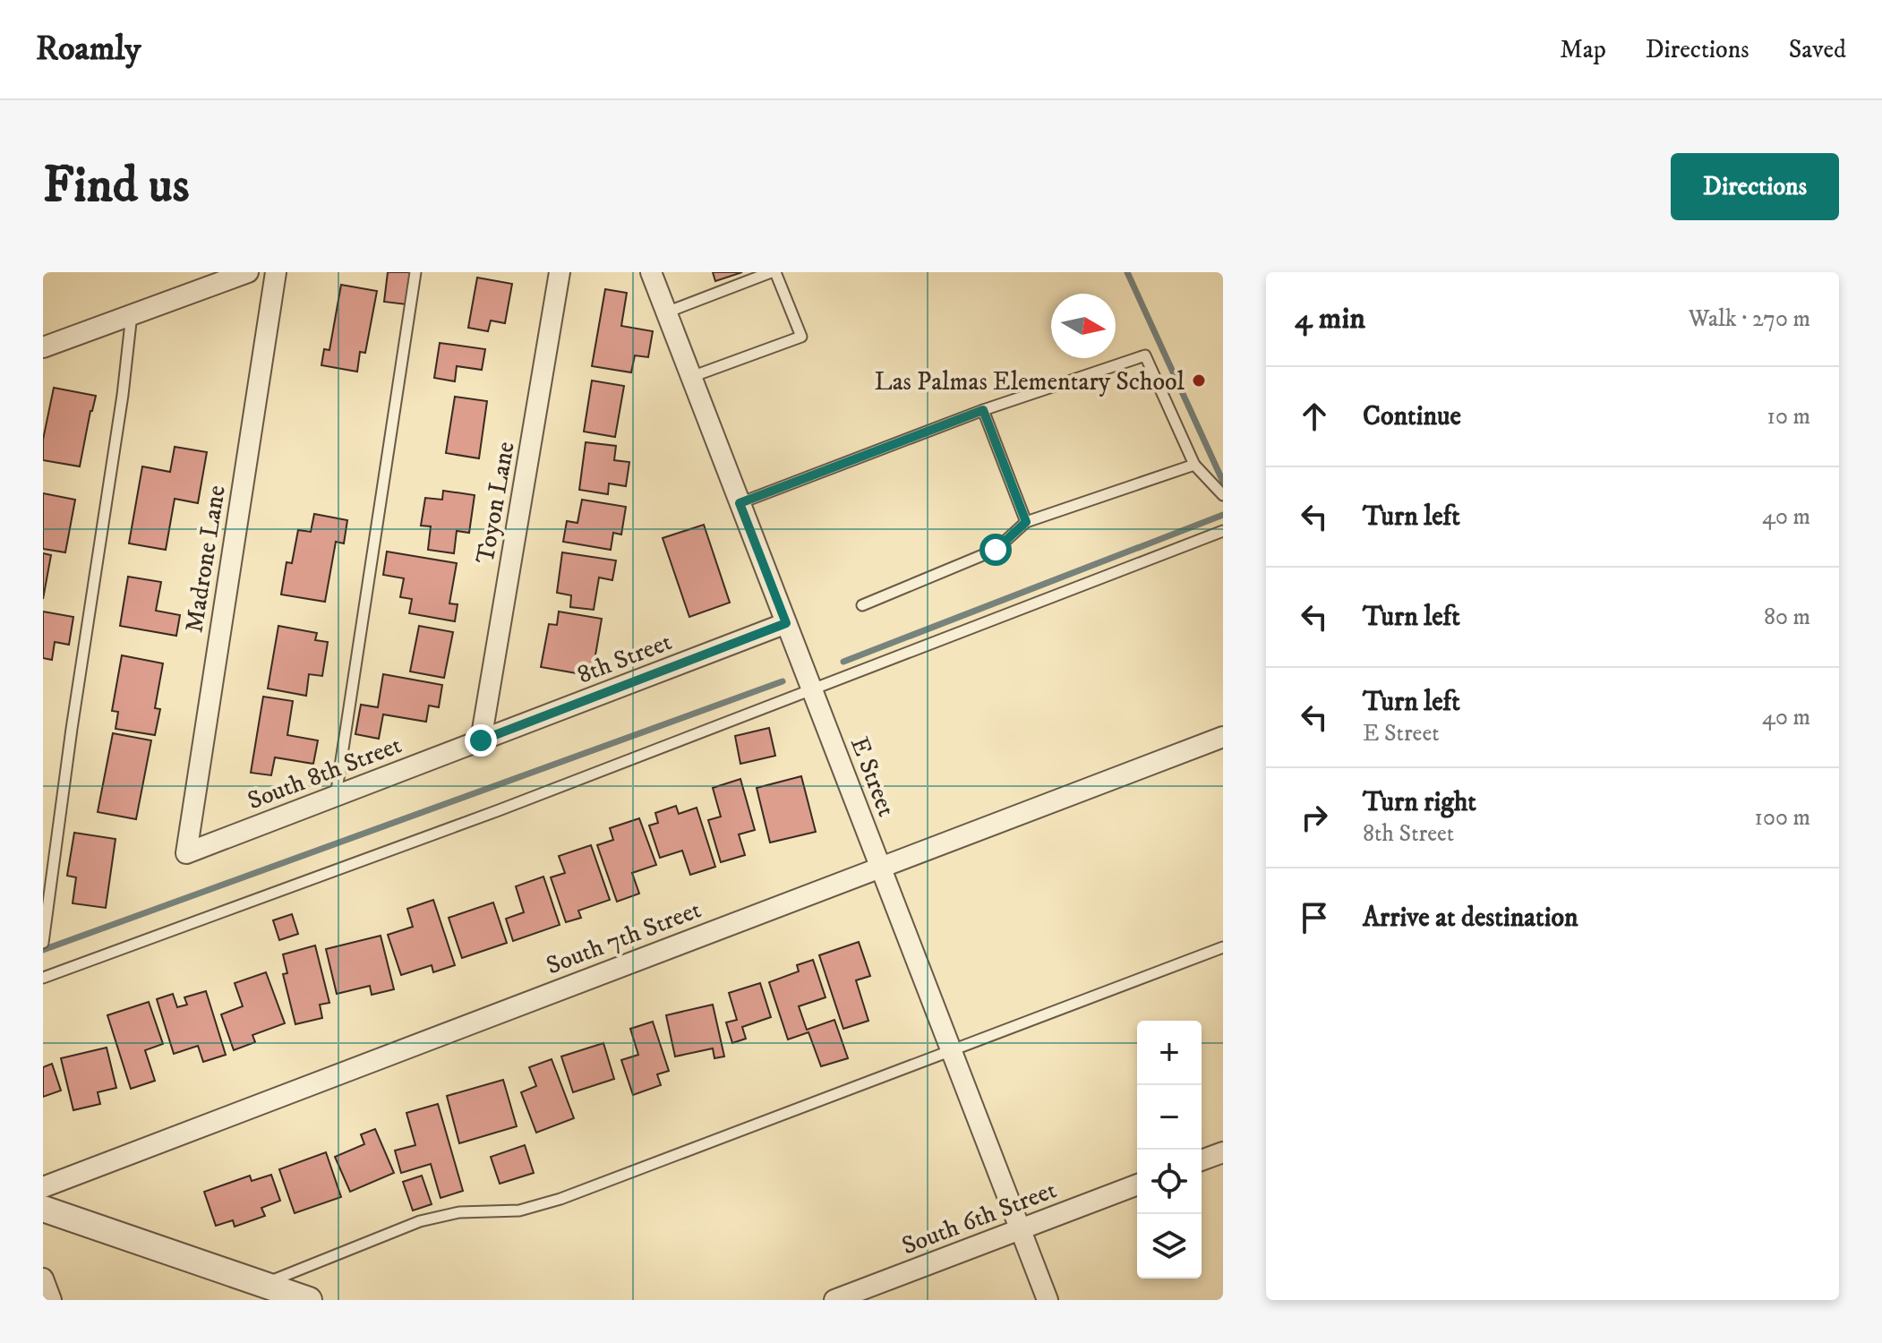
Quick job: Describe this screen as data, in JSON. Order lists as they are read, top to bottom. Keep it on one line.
{"streets":{"street":["Toyon Lane","Madrone Lane","8th Street","South 8th Street","E Street","South 7th Street","South 6th Street"]},"crossings":[["Toyon Lane","8th Street"],["Toyon Lane","South 8th Street"],["Madrone Lane","South 8th Street"],["8th Street","South 8th Street"],["8th Street","E Street"],["E Street","South 7th Street"],["E Street","South 6th Street"]],"places":["Las Palmas Elementary School"],"north":"right","page":{"header":"Roamly","nav":["Map","Directions","Saved"],"buttons":"Directions","title":"Find us","heading":["4 min","Walk · 270 m"],"list":[["Continue","10 m"],["Turn left","40 m"],["Turn left","80 m"],["Turn left","E Street","40 m"],["Turn right","8th Street","100 m"],"Arrive at destination"],"map_buttons":["+","−"]}}
